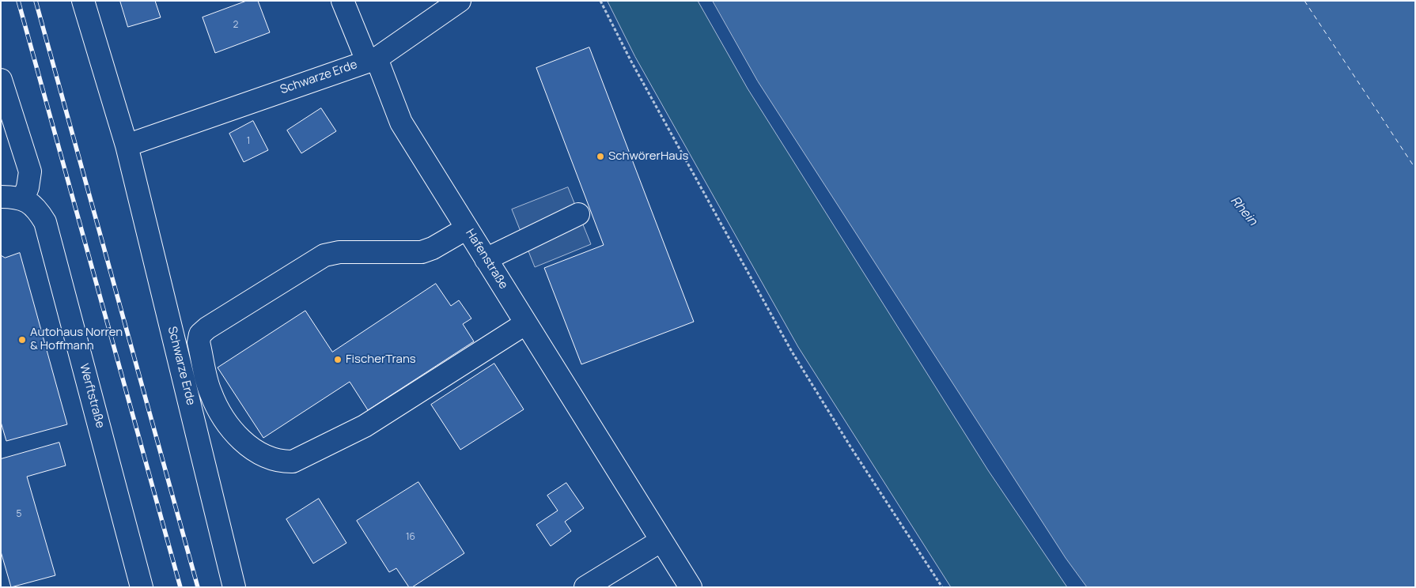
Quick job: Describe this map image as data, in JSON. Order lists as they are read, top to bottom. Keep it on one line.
{"streets":{"street":["Schwarze Erde","Hafenstraße","Werftstraße"]},"crossings":[["Schwarze Erde","Hafenstraße"]],"water":["Rhein"],"places":["SchwörerHaus","Autohaus Norren & Hoffmann","FischerTrans"],"house_numbers":["2","1","5","16"]}
